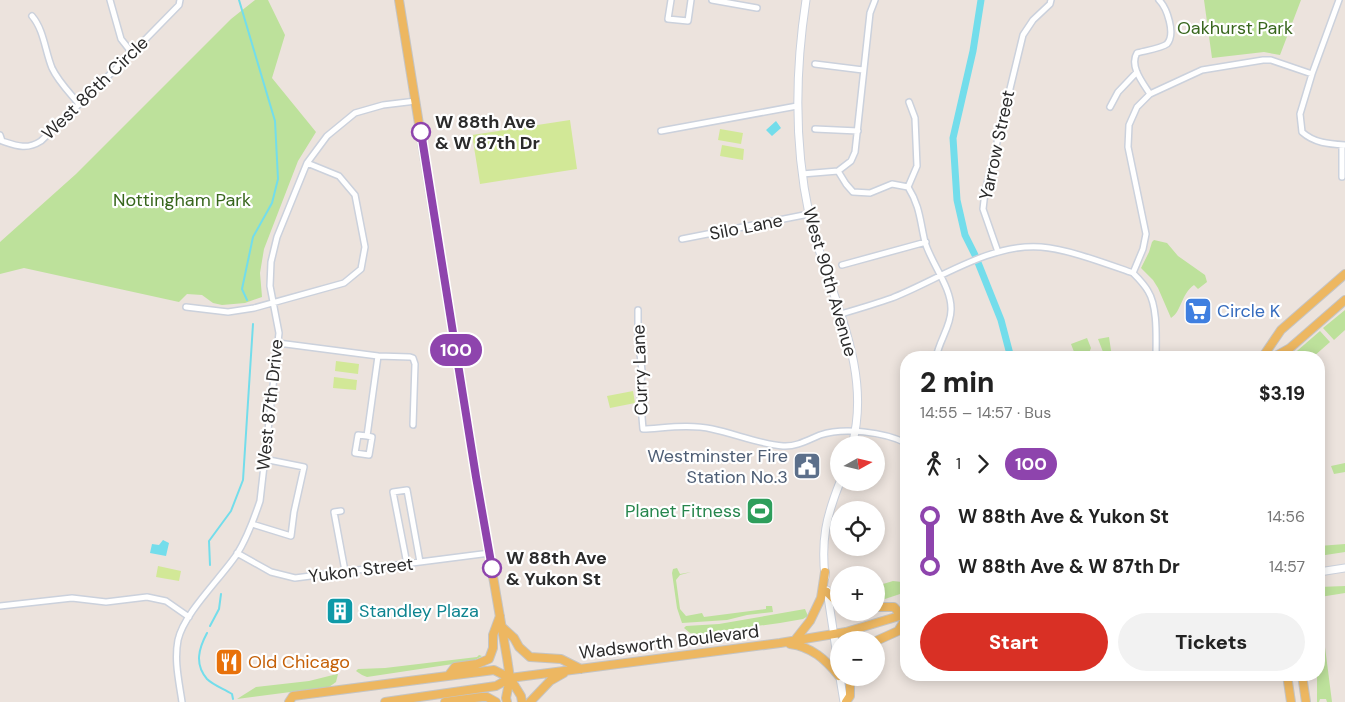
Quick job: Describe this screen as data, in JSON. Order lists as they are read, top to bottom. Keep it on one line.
{"streets":{"main road":["Wadsworth Boulevard"],"street":["West 86th Circle","Yarrow Street","Silo Lane","West 90th Avenue","Curry Lane","West 87th Drive","Yukon Street"]},"crossings":[["Silo Lane","West 90th Avenue"],["West 90th Avenue","Curry Lane"],["West 87th Drive","Yukon Street"]],"parks":["Oakhurst Park","Nottingham Park"],"places":{"other":["W 88th Ave & W 87th Dr","W 88th Ave & Yukon St"],"supermarket":["Circle K"],"public building":["Westminster Fire Station No.3"],"sports":["Planet Fitness"],"building":["Standley Plaza"],"restaurant":["Old Chicago"]},"lines":["bus line 100"],"north":"right","page":{"on_map":"100","heading":["2 min","14:55 – 14:57 · Bus","$3.19"],"map_buttons":["+","−"],"legs":["1","100"],"list":[{"name":"W 88th Ave & Yukon St","value":"14:56"},{"name":"W 88th Ave & W 87th Dr","value":"14:57"}],"buttons":["Start","Tickets"]}}
